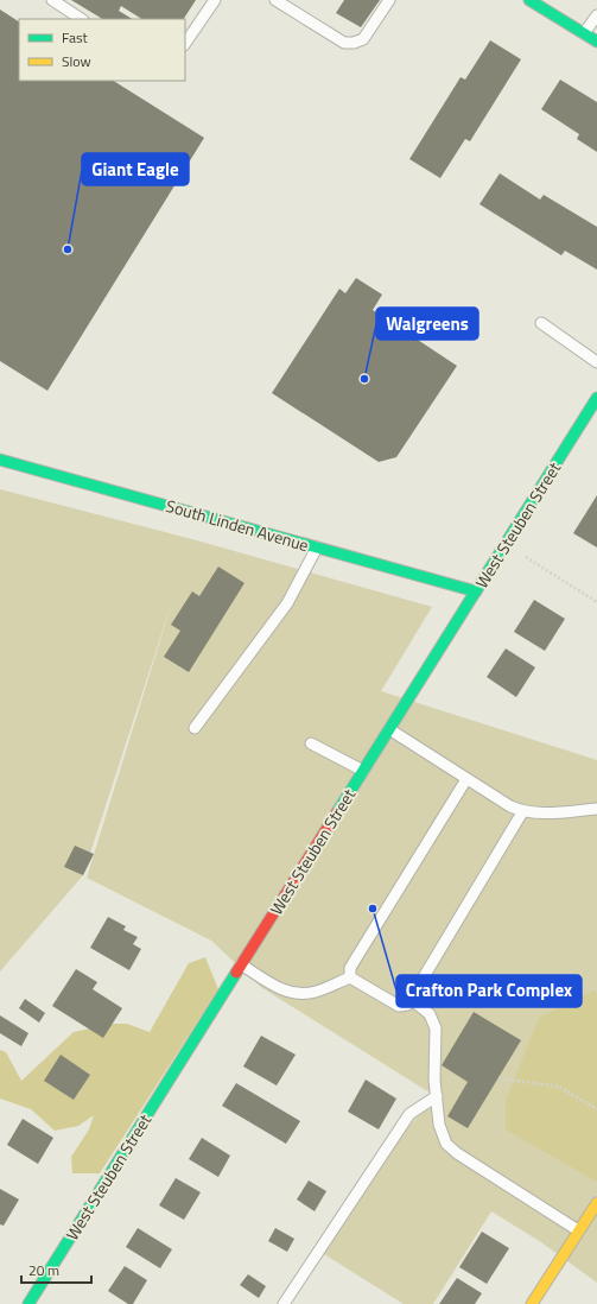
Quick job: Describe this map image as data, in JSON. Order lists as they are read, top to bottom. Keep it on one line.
{"streets":{"main road":["South Linden Avenue","West Steuben Street"]},"crossings":[["South Linden Avenue","West Steuben Street"]],"places":["Giant Eagle","Walgreens","Crafton Park Complex"],"legend":["Fast","Slow"],"scale_bar":"20 m"}
